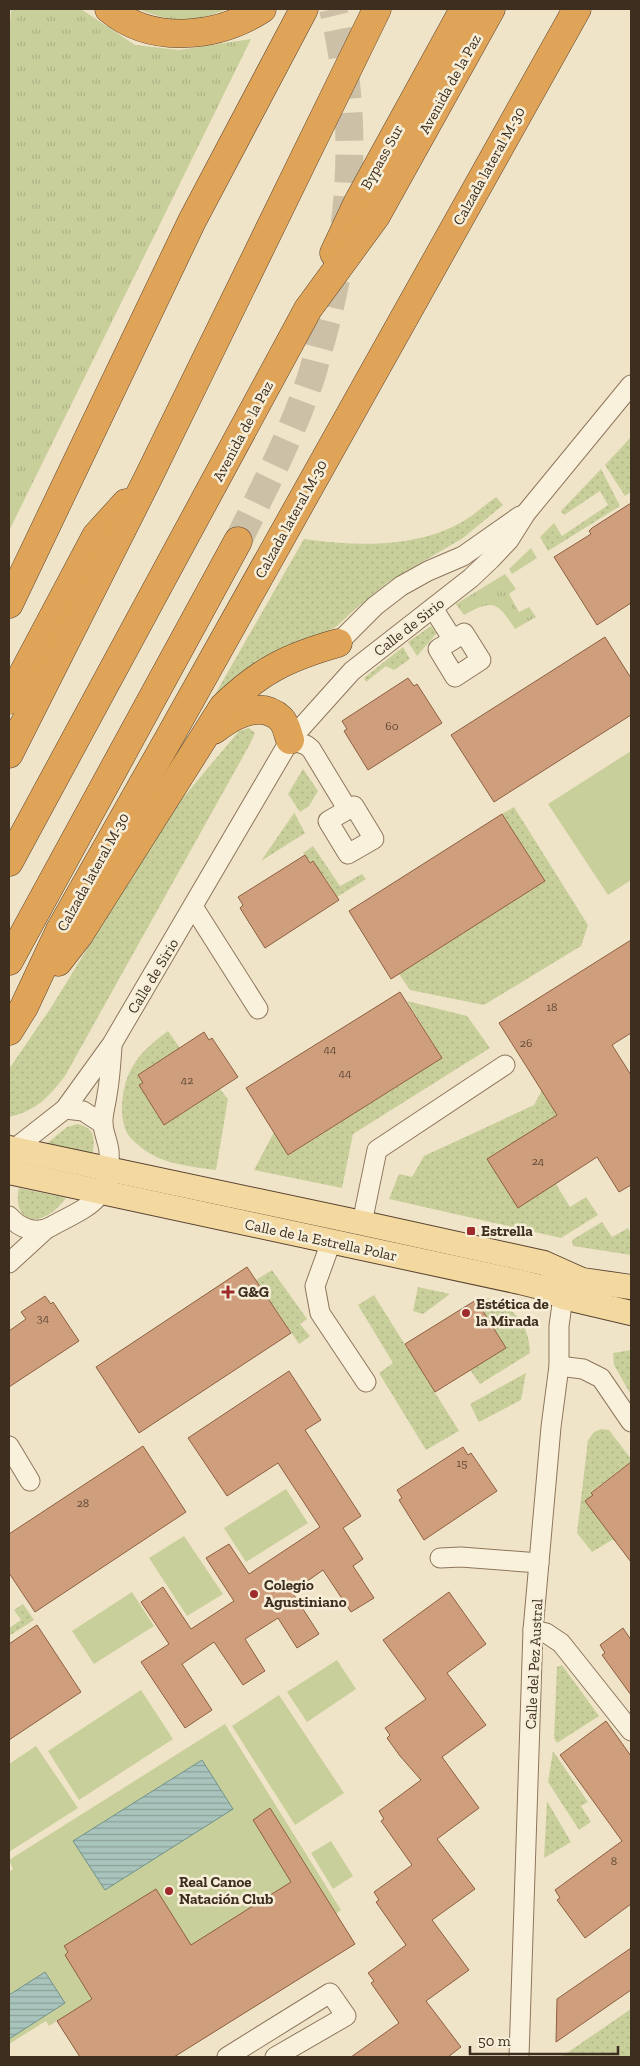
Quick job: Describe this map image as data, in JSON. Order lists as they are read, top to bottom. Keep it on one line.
{"streets":{"highway":["Avenida de la Paz","Bypass Sur","Calzada lateral M-30"],"main road":["Calle de la Estrella Polar"],"street":["Calle de Sirio","Calle del Pez Austral"]},"crossings":[["Avenida de la Paz","Bypass Sur"],["Calle de Sirio","Calle de la Estrella Polar"],["Calle de la Estrella Polar","Calle del Pez Austral"]],"places":{"transit":["Estrella"],"health":["G&G"],"other":["Estética de la Mirada","Colegio Agustiniano","Real Canoe Natación Club"]},"house_numbers":["60","18","26","44","44","42","24","34","15","28","8"],"scale_bar":"50 m"}
